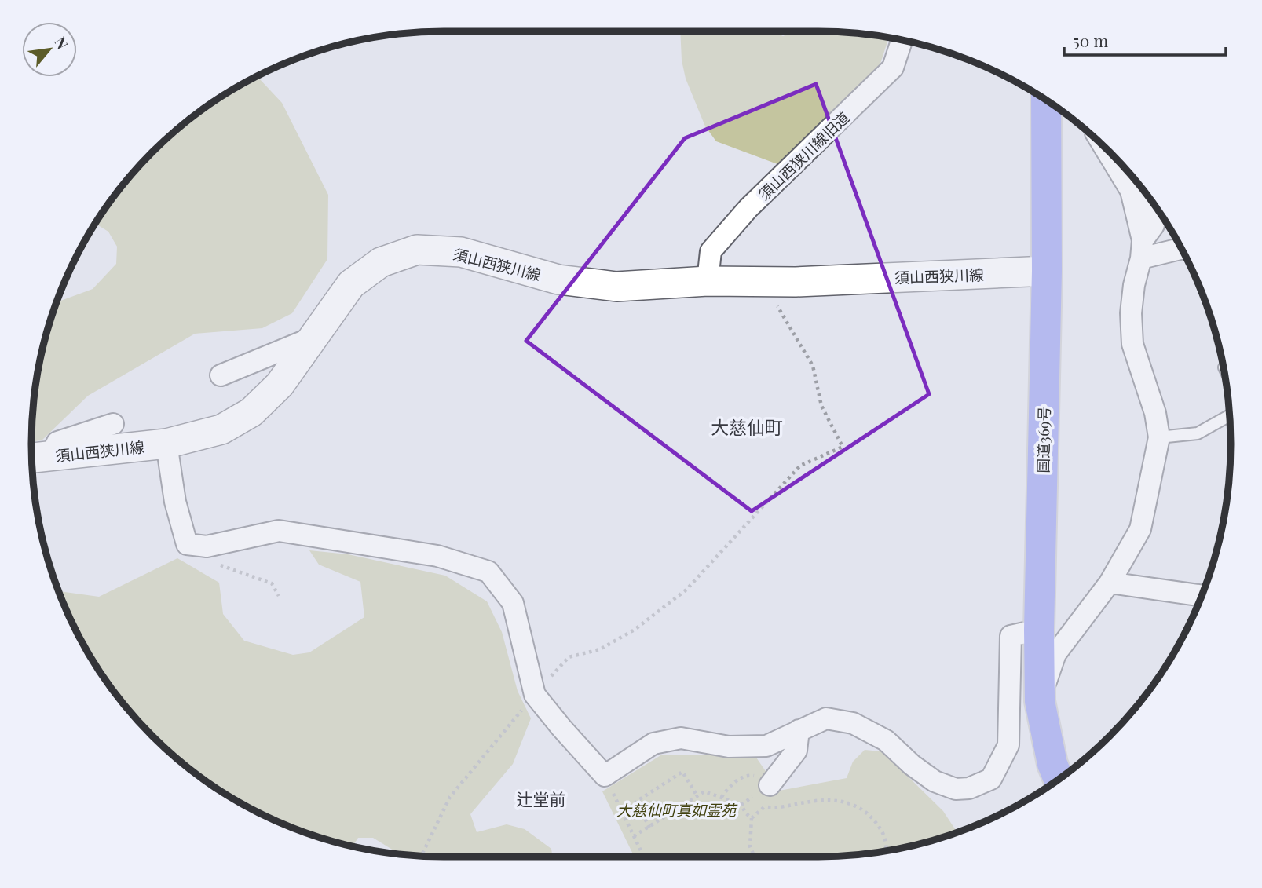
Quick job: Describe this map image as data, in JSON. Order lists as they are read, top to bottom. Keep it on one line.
{"streets":{"highway":["国道369号"],"main road":["須山西狭川線"],"street":["須山西狭川線旧道"]},"crossings":[["須山西狭川線旧道","須山西狭川線"],["須山西狭川線","国道369号"]],"districts":["大慈仙町","辻堂前"],"parks":["大慈仙町真如霊苑"],"scale_bar":"50 m","north":"top right"}
